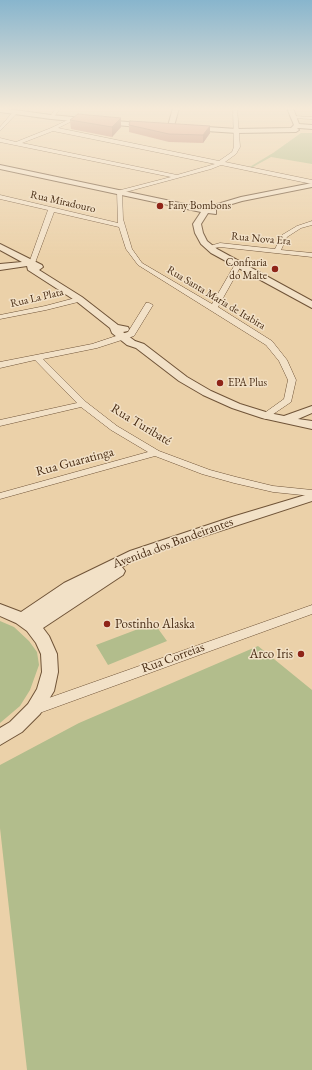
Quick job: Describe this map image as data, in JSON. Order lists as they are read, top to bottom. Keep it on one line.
{"streets":{"street":["Rua Miradouro","Rua Nova Era","Rua La Plata","Rua Santa Maria de Itabira","Rua Turibaté","Rua Guaratinga","Avenida dos Bandeirantes","Rua Correias"]},"crossings":[["Rua Miradouro","Rua Santa Maria de Itabira"],["Rua Turibaté","Rua Guaratinga"],["Rua Turibaté","Avenida dos Bandeirantes"]],"places":["Fany Bombons","Confraria do Malte","EPA Plus","Postinho Alaska","Arco Iris"]}
